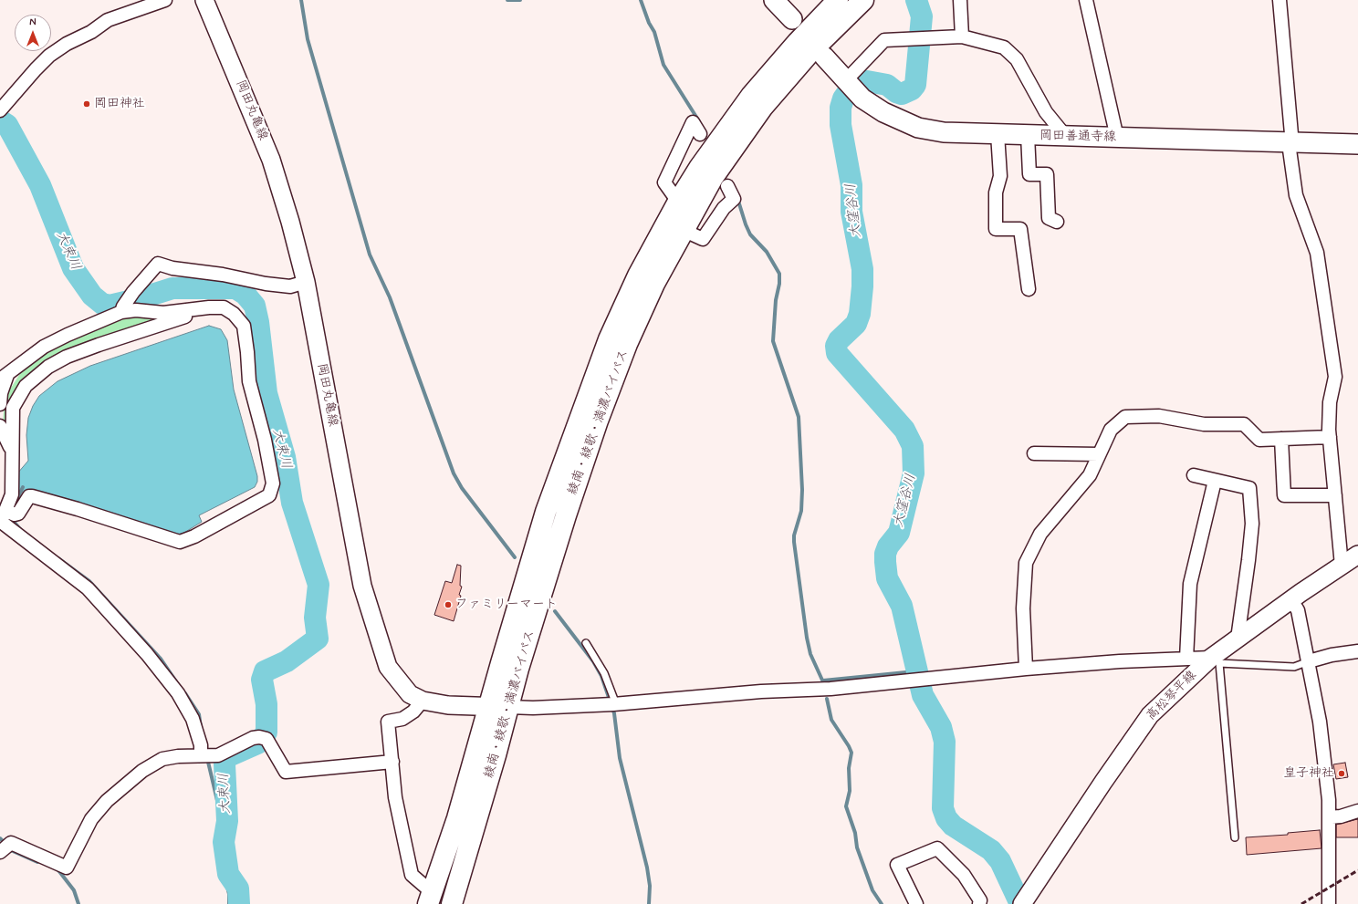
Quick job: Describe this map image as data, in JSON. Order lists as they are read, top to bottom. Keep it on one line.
{"streets":{"highway":["綾南・綾歌・満濃バイパス"],"main road":["岡田丸亀線","岡田善通寺線","高松琴平線"]},"crossings":[["岡田丸亀線","綾南・綾歌・満濃バイパス"]],"water":["大窪谷川","大束川"],"places":["岡田神社","ファミリーマート","皇子神社"],"north":"top"}
